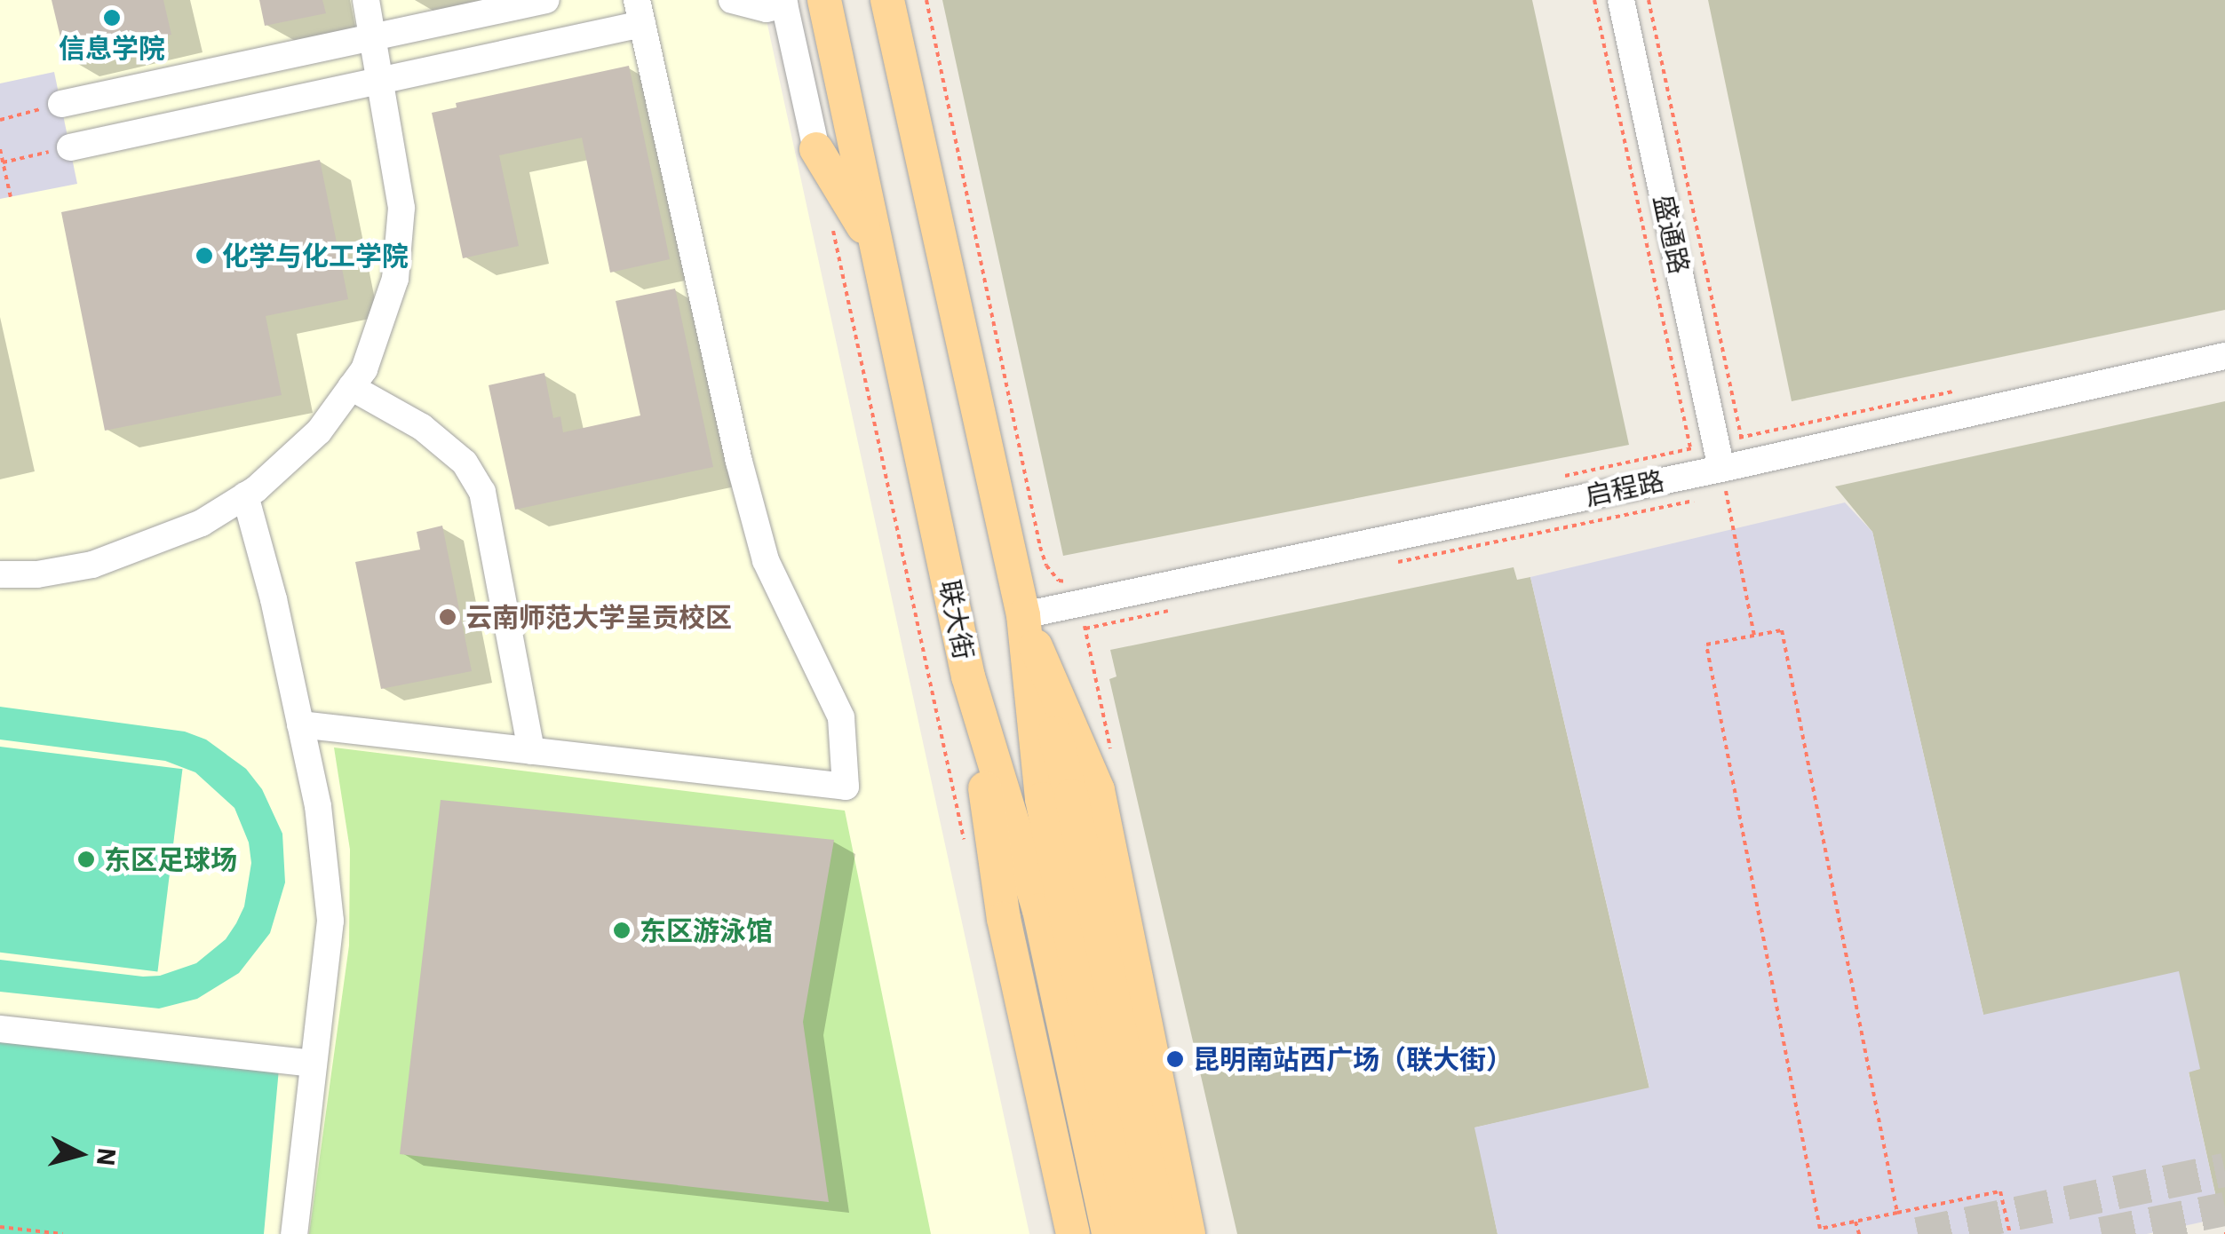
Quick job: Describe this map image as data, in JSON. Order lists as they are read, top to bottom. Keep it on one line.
{"streets":{"main road":["联大街"],"street":["盛通路","启程路"]},"crossings":[["盛通路","启程路"]],"places":["信息学院","化学与化工学院","云南师范大学呈贡校区","东区足球场","东区游泳馆","昆明南站西广场（联大街）"],"north":"right"}
